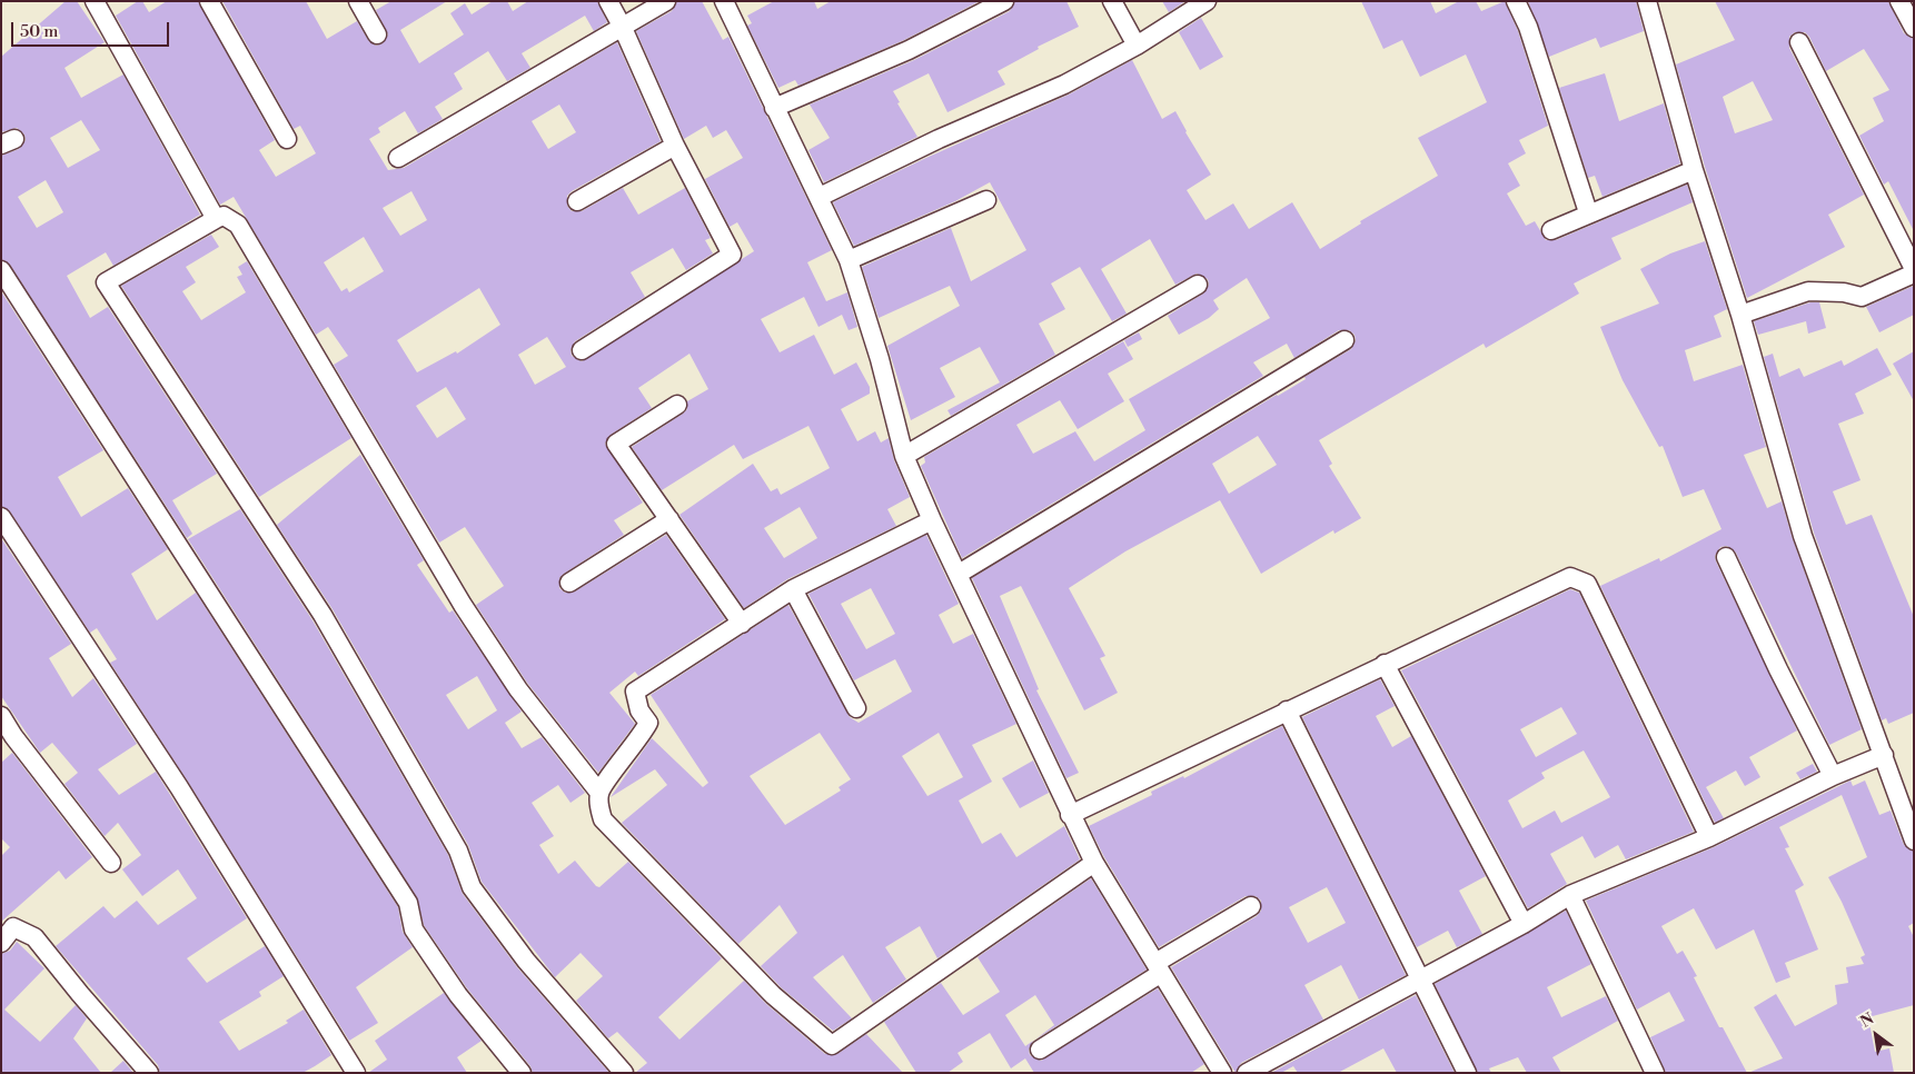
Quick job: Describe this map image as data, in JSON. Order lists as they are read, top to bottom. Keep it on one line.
{"scale_bar":"50 m","north":"top left"}
